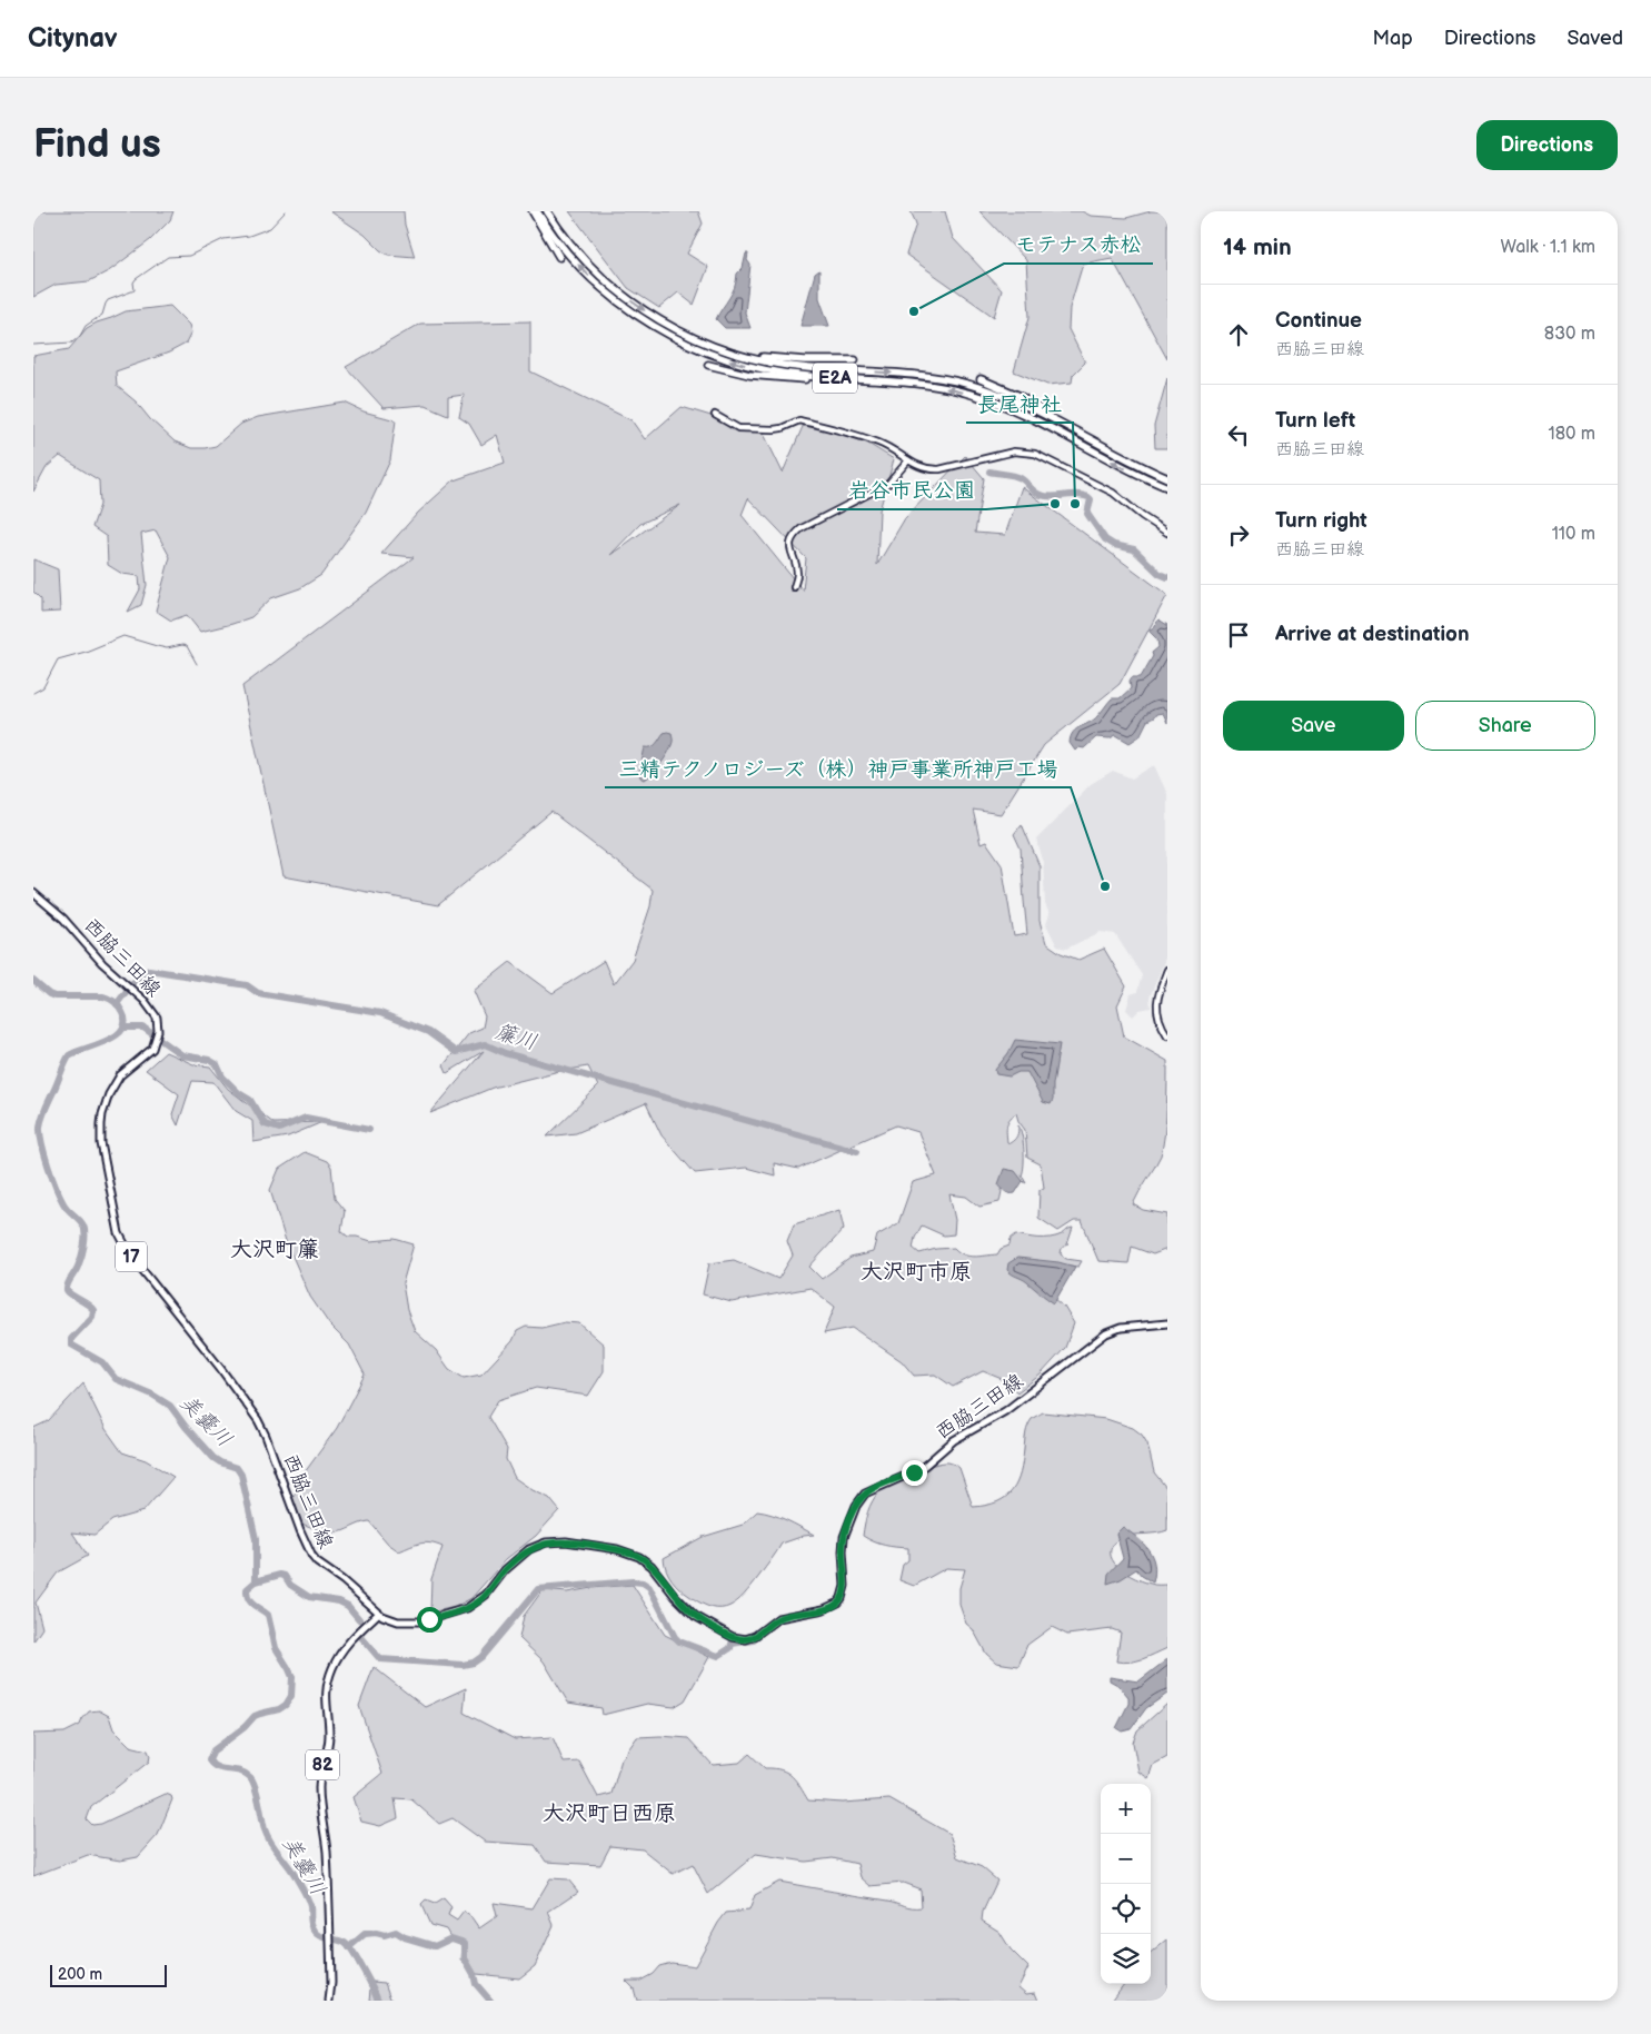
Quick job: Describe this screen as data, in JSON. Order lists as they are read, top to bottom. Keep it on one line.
{"streets":{"highway":["E2A"],"main road":["西脇三田線","17","82"]},"crossings":[["西脇三田線","82"]],"districts":["大沢町簾","大沢町市原","大沢町日西原"],"water":["簾川","美嚢川"],"places":["モテナス赤松","岩谷市民公園","長尾神社","三精テクノロジーズ（株）神戸事業所神戸工場"],"scale_bar":"200 m","page":{"header":"Citynav","nav":["Map","Directions","Saved"],"buttons":["Directions",["Save","Share"]],"title":"Find us","heading":["14 min","Walk · 1.1 km"],"list":[["Continue","西脇三田線","830 m"],["Turn left","西脇三田線","180 m"],["Turn right","西脇三田線","110 m"],"Arrive at destination"],"map_buttons":["+","−"],"scale":"200 m"}}
